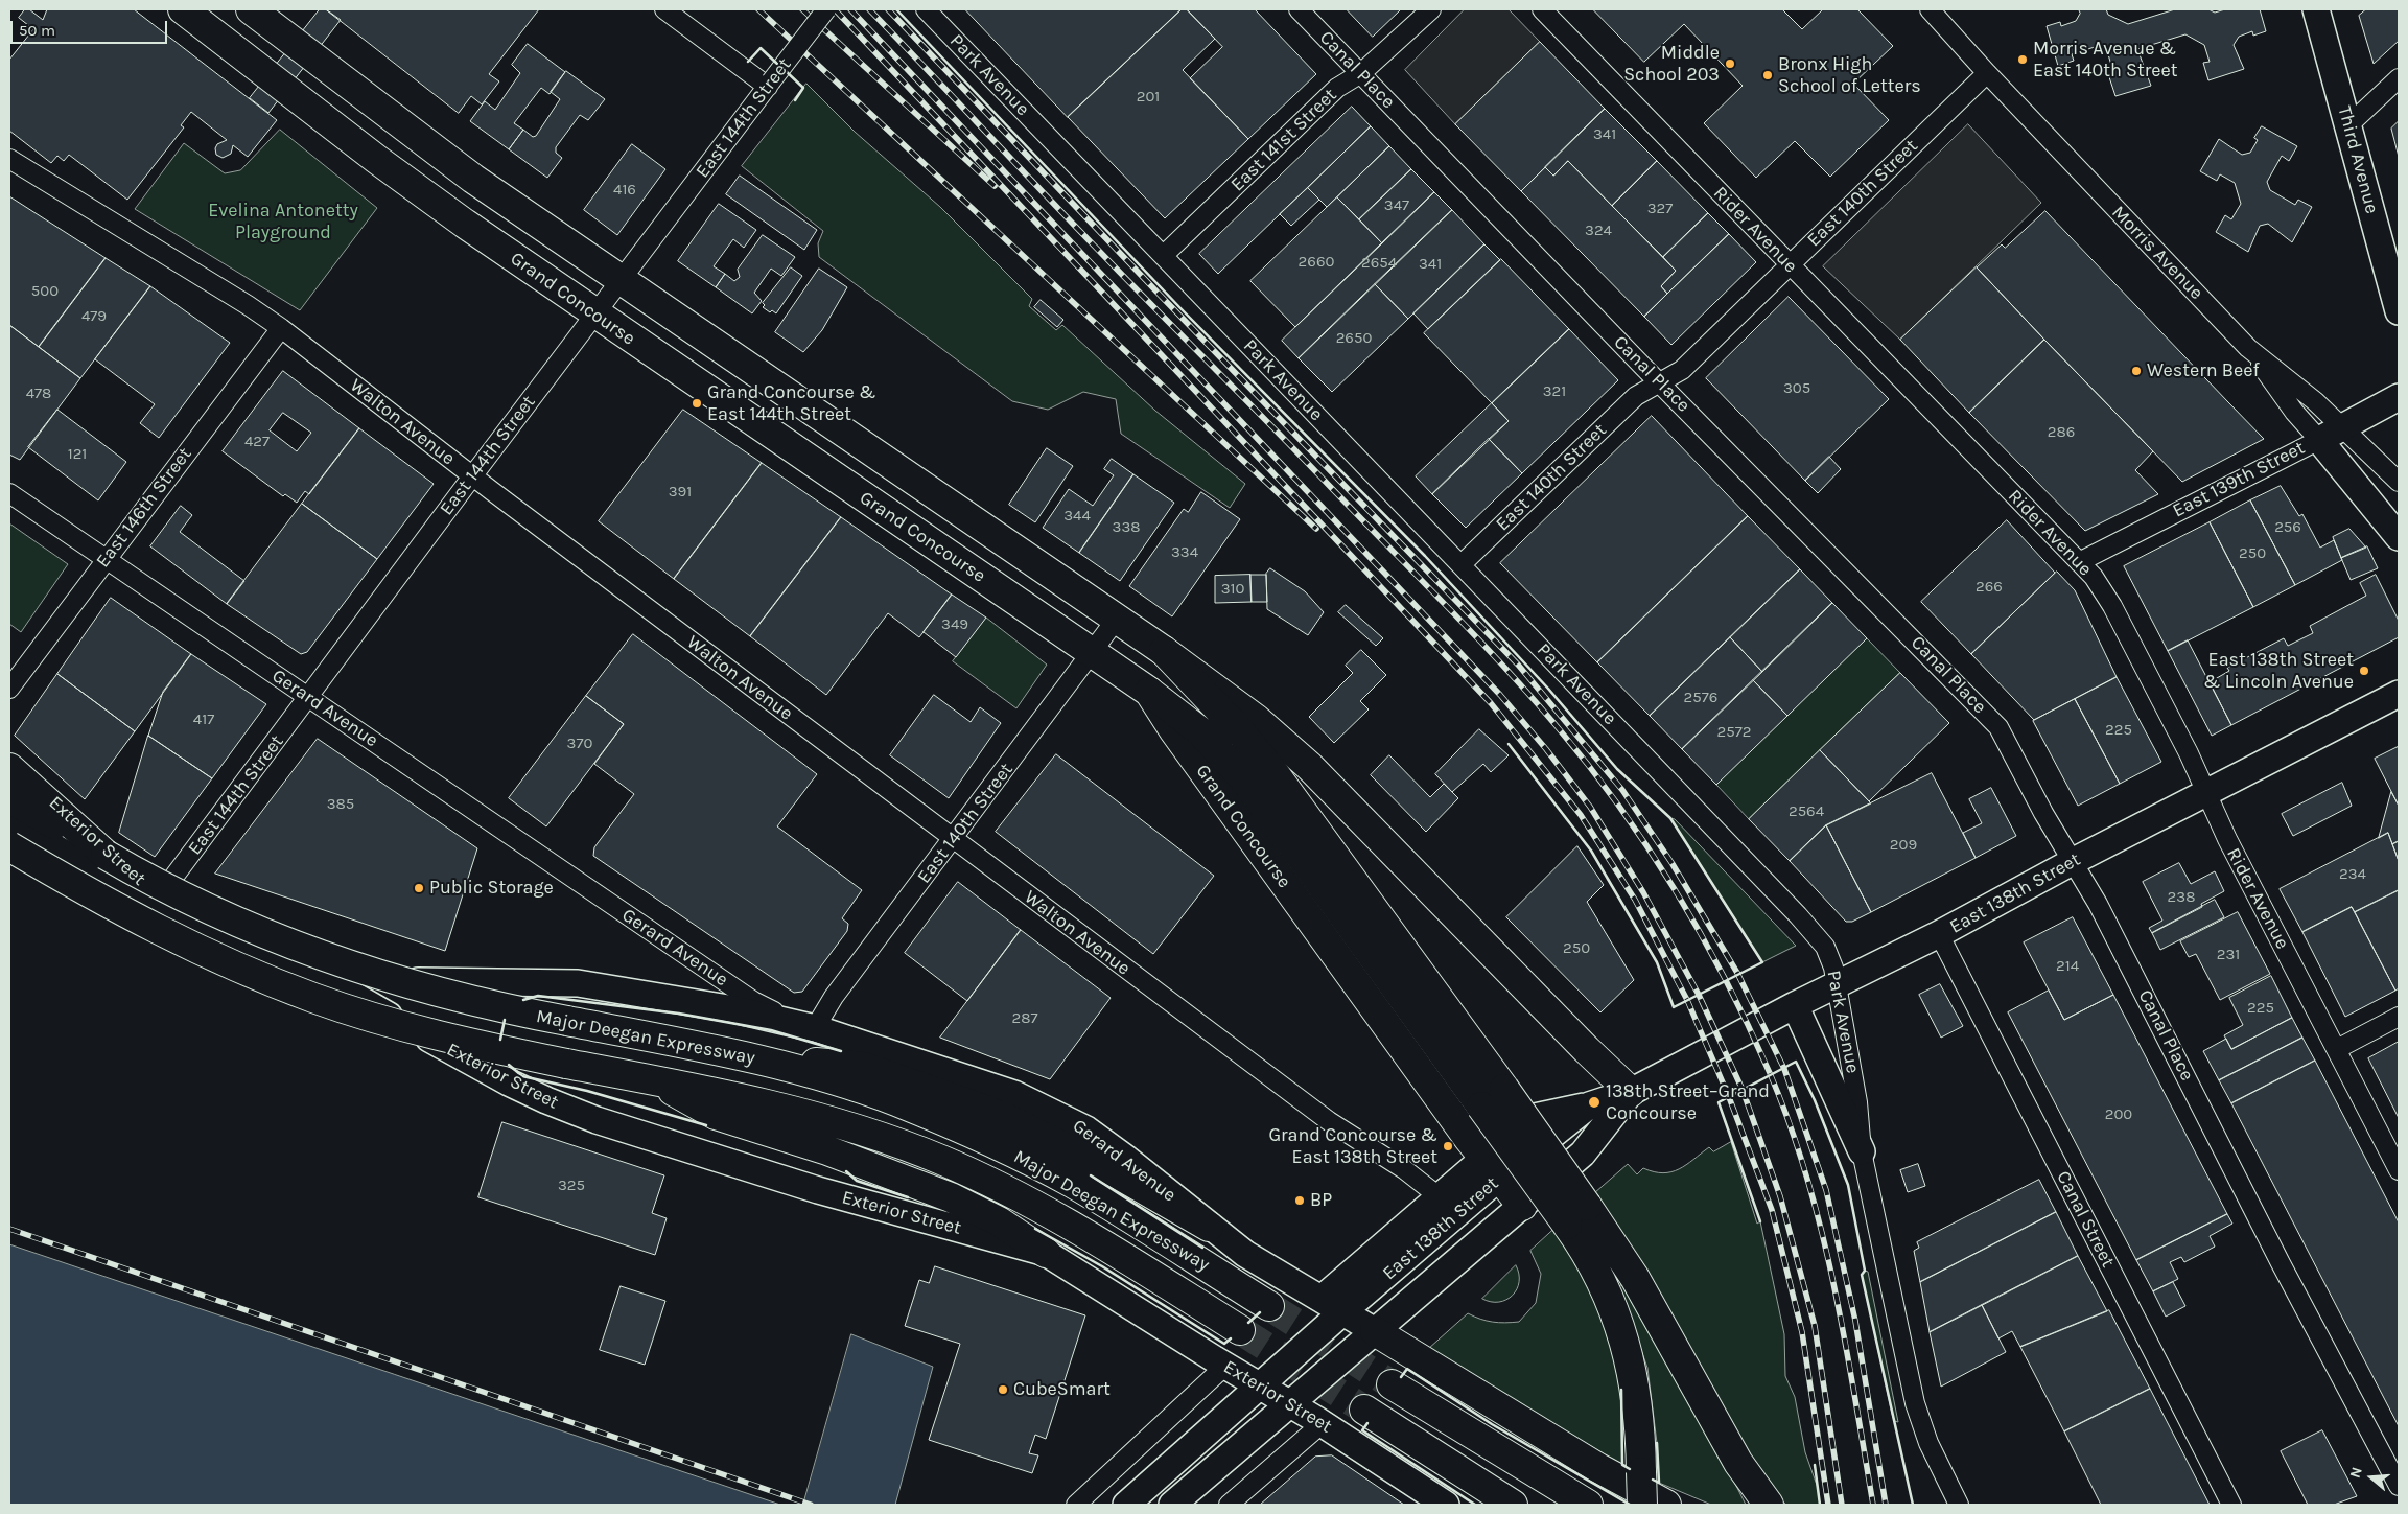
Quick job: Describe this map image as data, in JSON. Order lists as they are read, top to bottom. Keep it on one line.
{"streets":{"main road":["Third Avenue","Grand Concourse","East 139th Street","Gerard Avenue","Exterior Street","East 138th Street","Major Deegan Expressway"],"street":["Canal Place","Park Avenue","East 144th Street","East 141st Street","East 140th Street","Rider Avenue","Morris Avenue","Walton Avenue","East 146th Street","Canal Street"]},"crossings":[["Canal Place","East 141st Street"],["Canal Place","East 140th Street"],["Canal Place","East 138th Street"],["Park Avenue","East 141st Street"],["Park Avenue","East 140th Street"],["Park Avenue","East 138th Street"],["East 144th Street","Grand Concourse"],["East 144th Street","Walton Avenue"],["East 144th Street","Gerard Avenue"],["East 144th Street","Exterior Street"],["East 140th Street","Rider Avenue"],["East 140th Street","Morris Avenue"],["East 140th Street","Grand Concourse"],["East 140th Street","Walton Avenue"],["East 140th Street","Gerard Avenue"],["East 140th Street","Exterior Street"],["Rider Avenue","East 139th Street"],["Rider Avenue","East 138th Street"],["Morris Avenue","East 139th Street"],["Grand Concourse","East 138th Street"],["Walton Avenue","East 146th Street"],["Walton Avenue","East 138th Street"],["East 146th Street","Gerard Avenue"],["Gerard Avenue","Exterior Street"],["Gerard Avenue","East 138th Street"],["Exterior Street","East 138th Street"],["East 138th Street","Canal Street"]],"parks":["Evelina Antonetty Playground"],"places":["Morris Avenue & East 140th Street","Middle School 203","Bronx High School of Letters","Western Beef","Grand Concourse & East 144th Street","East 138th Street & Lincoln Avenue","Public Storage","138th Street–Grand Concourse","Grand Concourse & East 138th Street","BP","CubeSmart"],"house_numbers":["201","341","416","347","327","324","2660","2654","341","500","479","2650","305","321","478","286","427","121","391","344","338","256","334","250","266","310","349","2576","417","225","2572","370","385","2564","209","234","238","250","231","214","225","287","200","325"],"scale_bar":"50 m","north":"left"}
